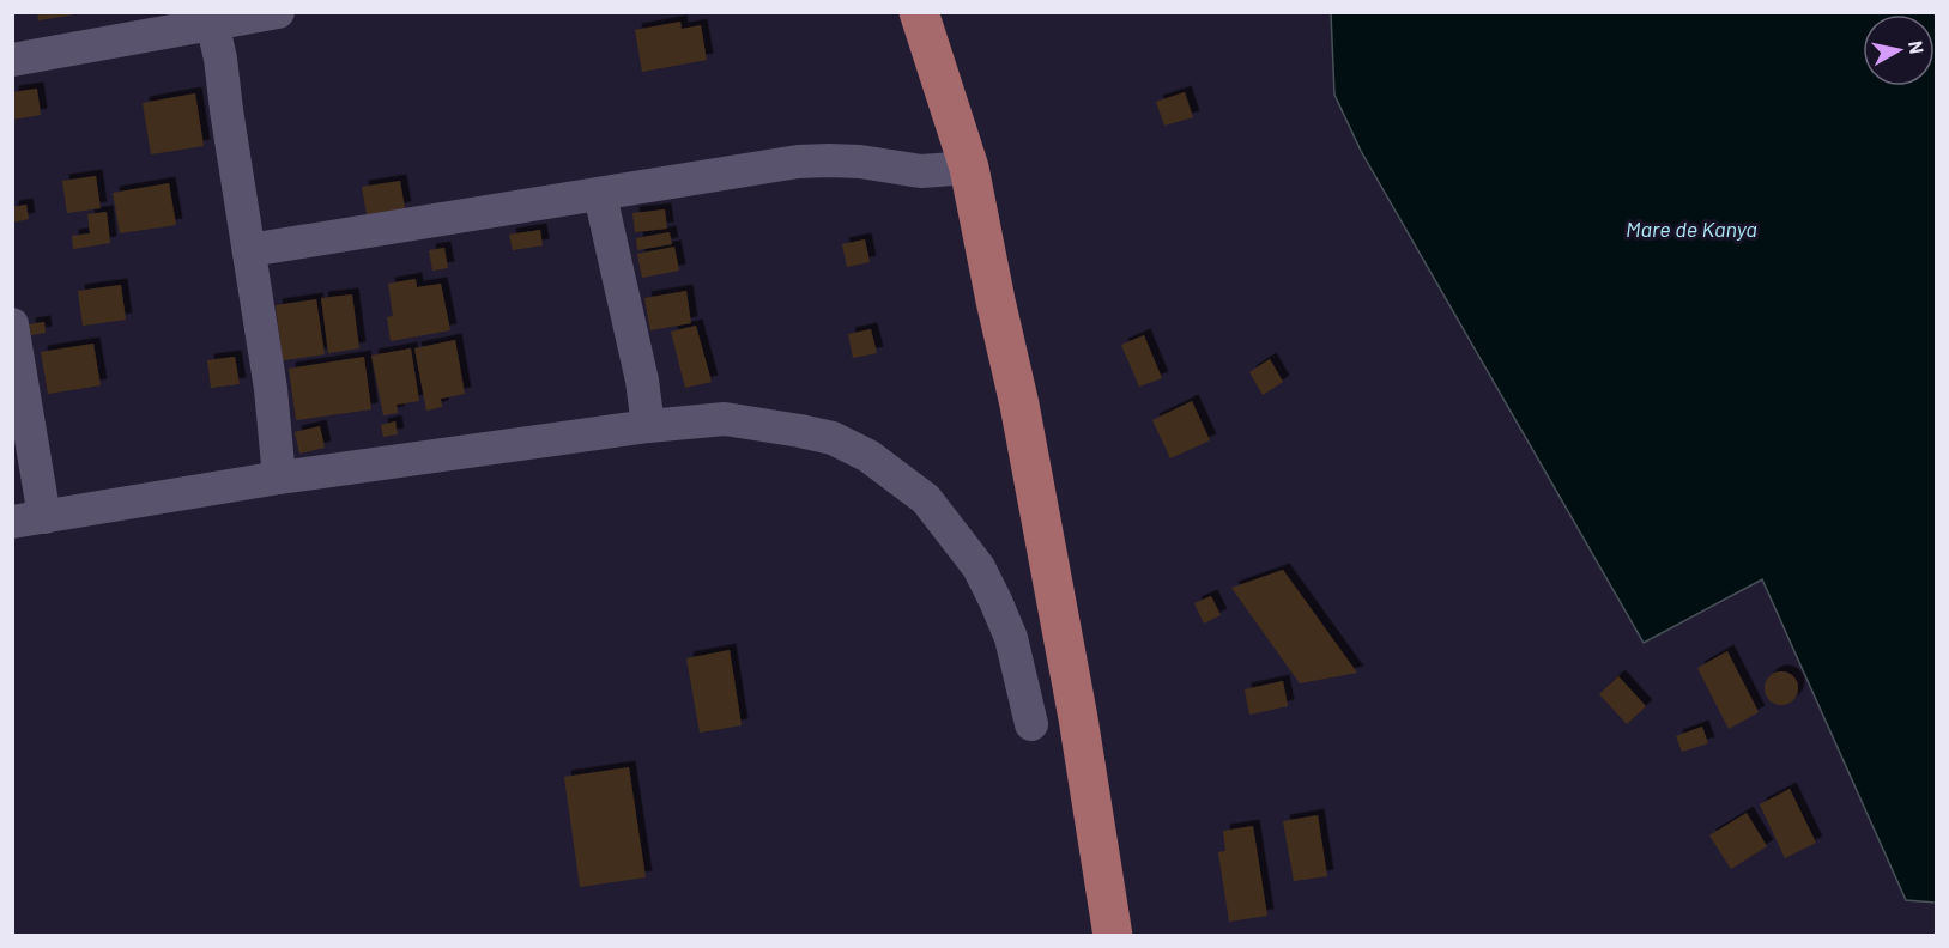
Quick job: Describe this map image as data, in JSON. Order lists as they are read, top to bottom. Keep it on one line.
{"water":["Mare de Kanya"],"north":"right"}
